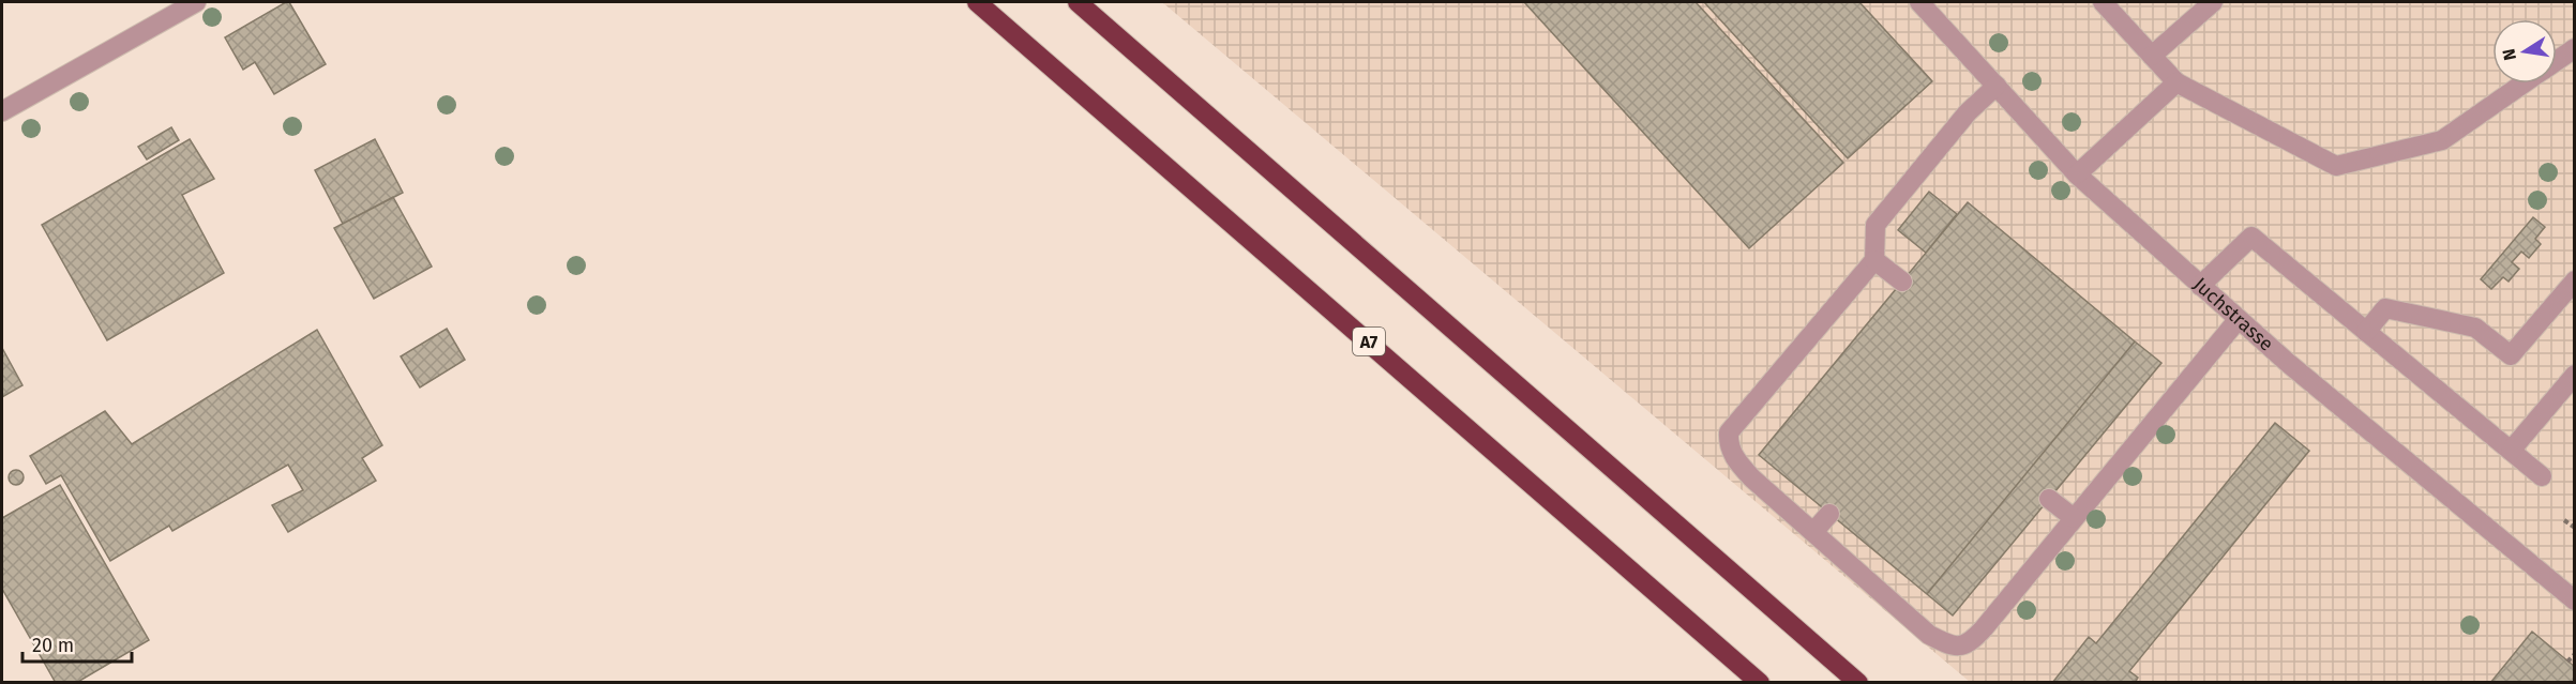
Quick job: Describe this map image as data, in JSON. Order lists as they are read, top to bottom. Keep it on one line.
{"streets":{"highway":["A7"],"street":["Juchstrasse"]},"scale_bar":"20 m","north":"left"}
